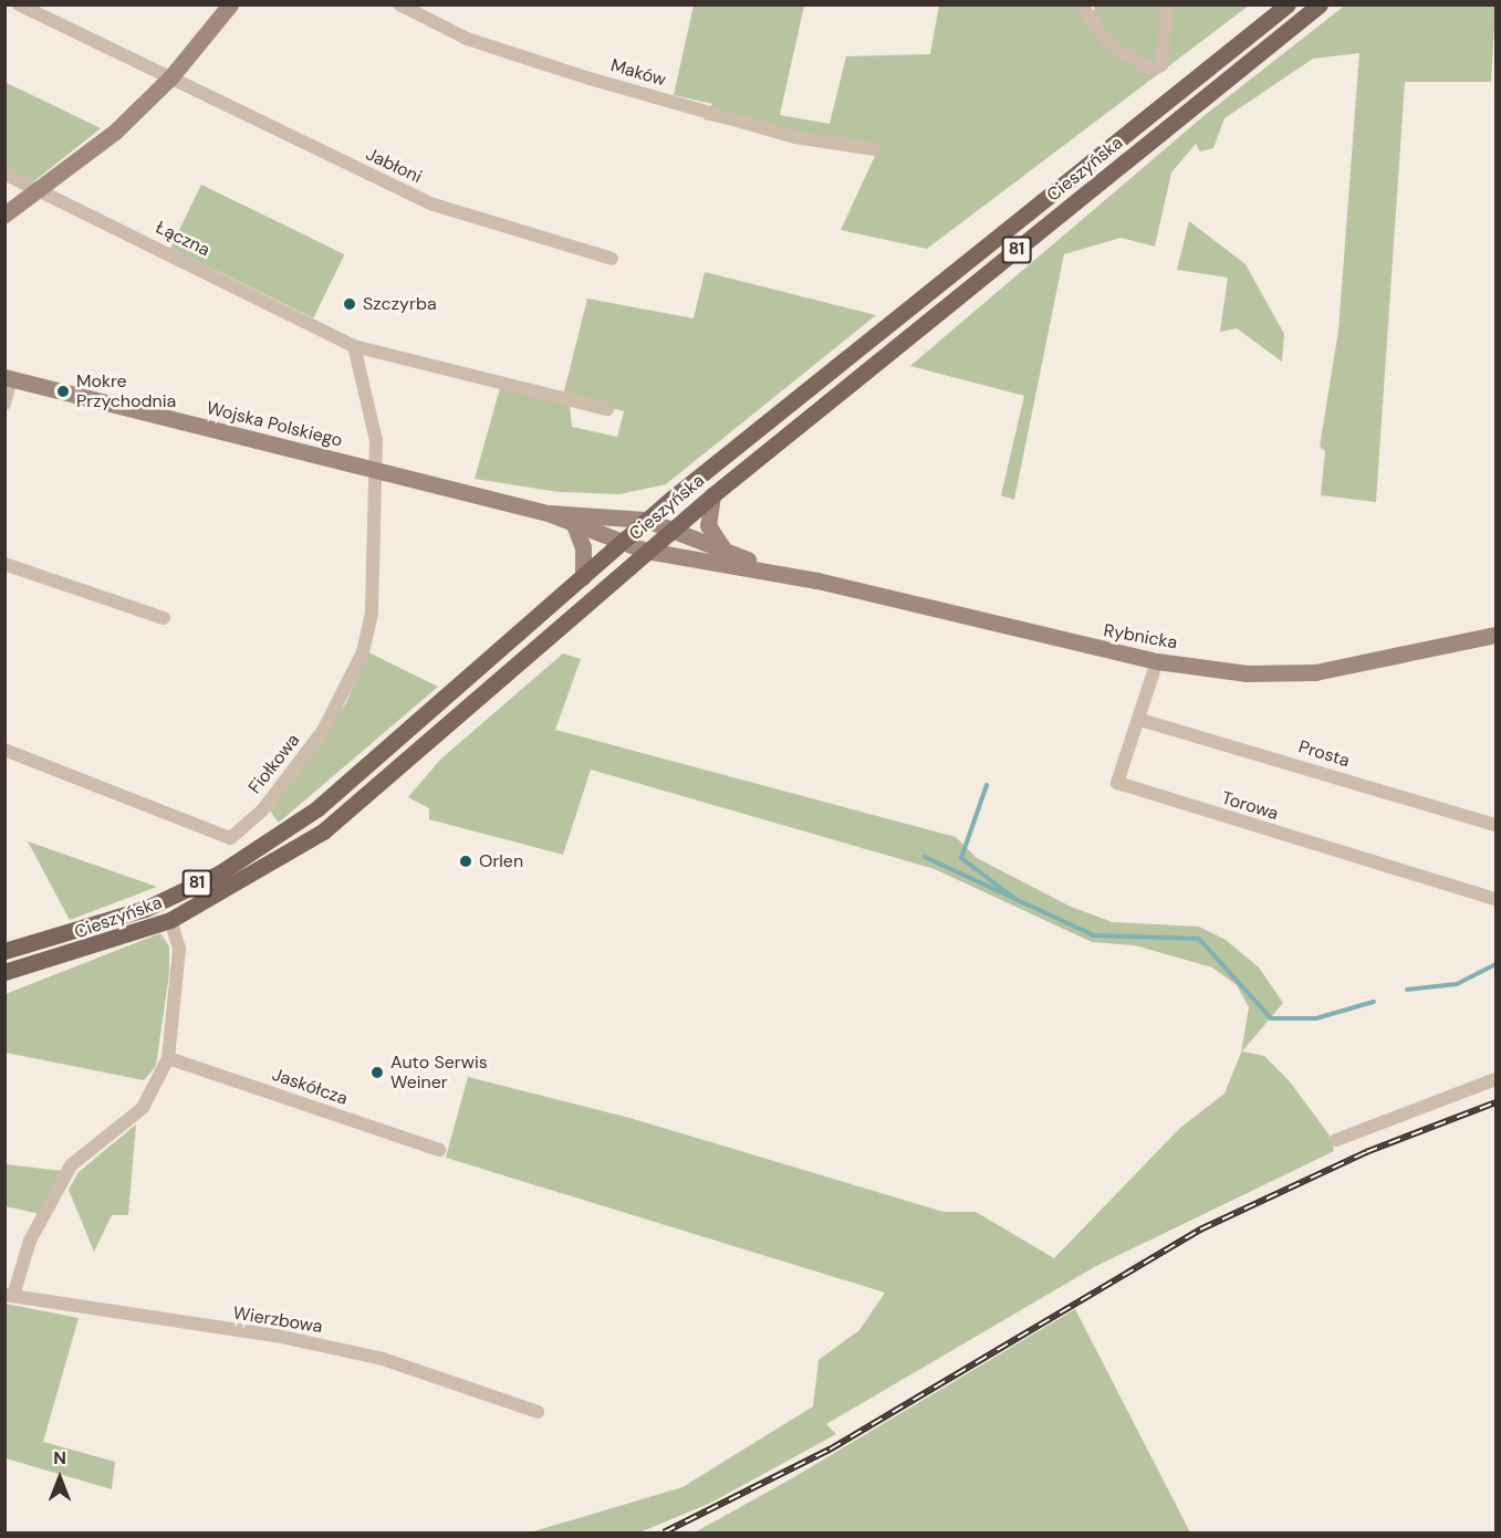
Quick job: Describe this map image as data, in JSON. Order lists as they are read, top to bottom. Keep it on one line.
{"streets":{"main road":["Cieszyńska","81"],"street":["Maków","Jabłoni","Łączna","Wojska Polskiego","Rybnicka","Prosta","Fiołkowa","Torowa","Jaskółcza","Wierzbowa"]},"crossings":[["Cieszyńska","Wojska Polskiego"],["Cieszyńska","Rybnicka"],["Wojska Polskiego","Rybnicka"],["Wojska Polskiego","Fiołkowa"],["Rybnicka","Torowa"],["Prosta","Torowa"]],"places":["Szczyrba","Mokre Przychodnia","Orlen","Auto Serwis Weiner"],"north":"top"}
